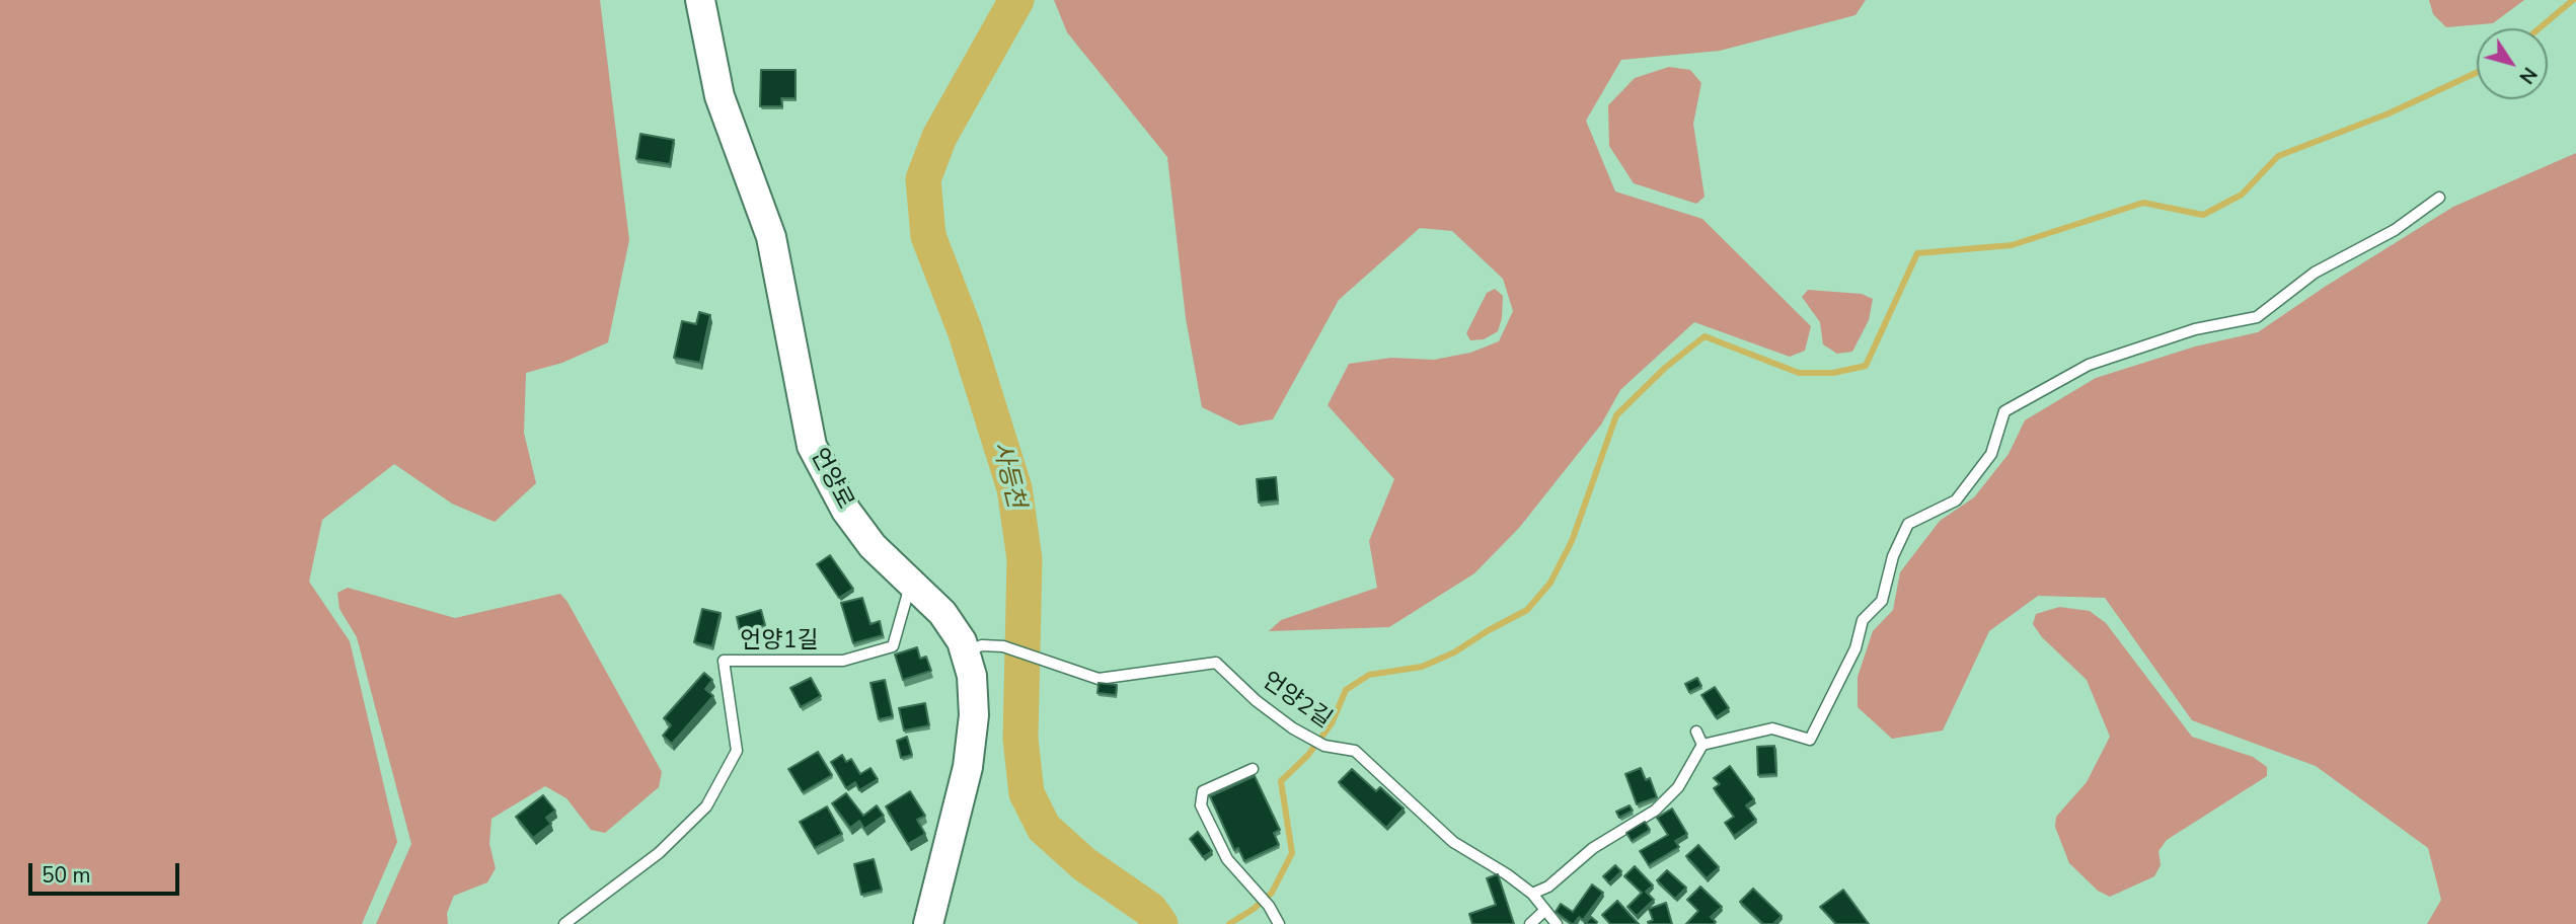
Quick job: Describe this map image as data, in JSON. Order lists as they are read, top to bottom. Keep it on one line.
{"streets":{"street":["언양로"],"lane":["언양1길","언양2길"]},"crossings":[["언양로","언양1길"],["언양로","언양2길"]],"water":["사등천"],"scale_bar":"50 m","north":"bottom right"}
